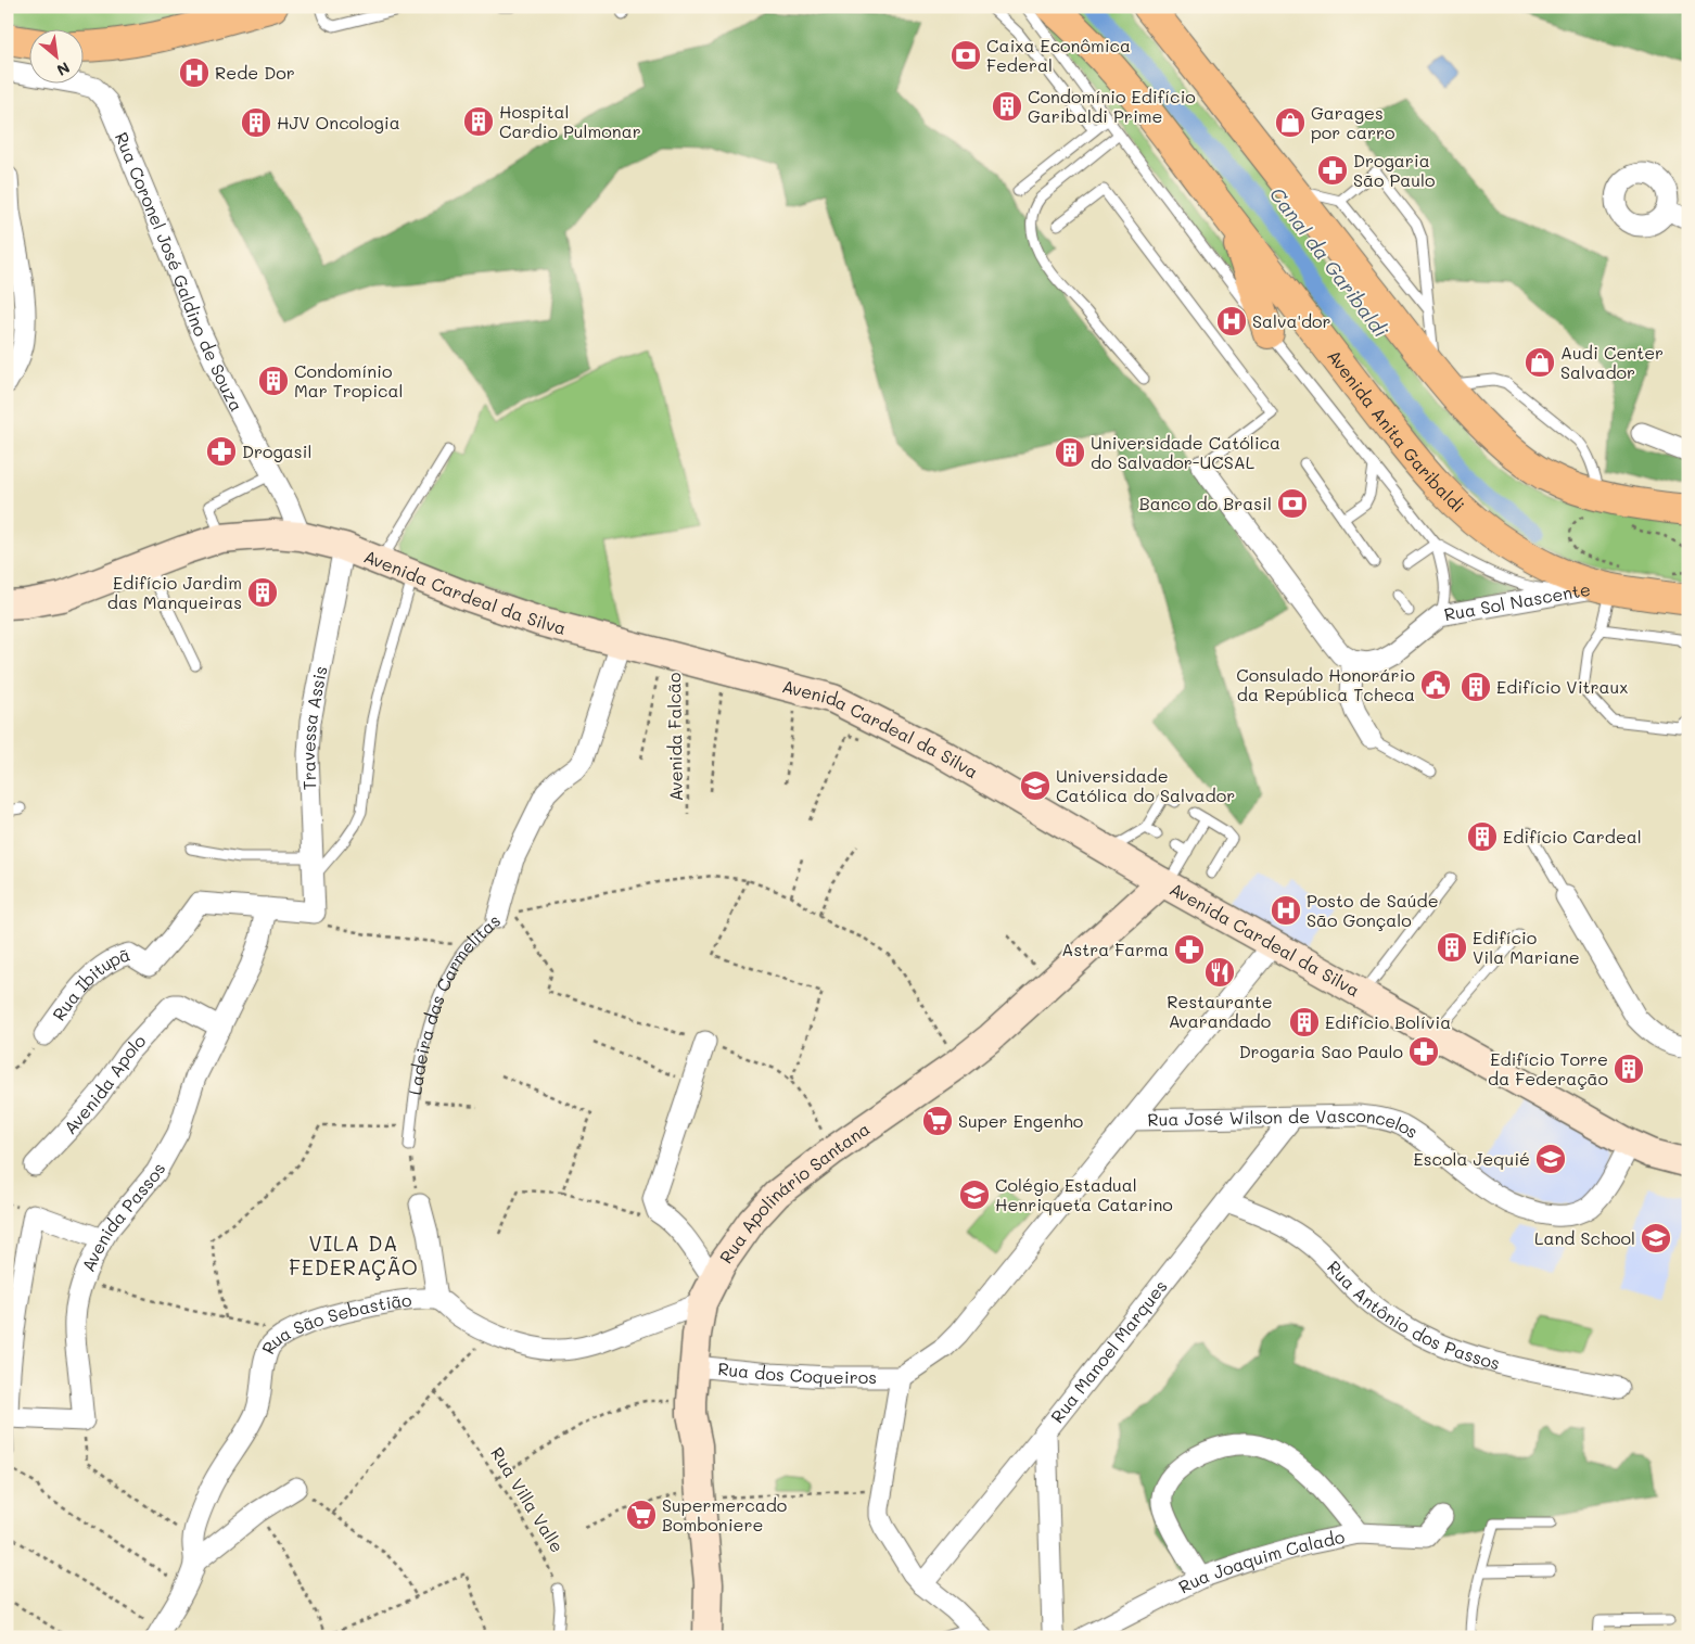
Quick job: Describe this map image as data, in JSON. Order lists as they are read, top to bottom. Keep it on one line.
{"streets":{"main road":["Avenida Anita Garibaldi","Avenida Cardeal da Silva","Rua Apolinário Santana"],"street":["Rua Coronel José Galdino de Souza","Rua Sol Nascente","Travessa Assis","Rua Ibitupã","Ladeira das Carmelitas","Avenida Apolo","Rua José Wilson de Vasconcelos","Avenida Passos","Rua Antônio dos Passos","Rua São Sebastião","Rua Manoel Marques","Rua dos Coqueiros","Rua Joaquim Calado"],"path":["Avenida Falcão","Rua Villa Valle"]},"crossings":[["Rua Coronel José Galdino de Souza","Avenida Cardeal da Silva"],["Avenida Anita Garibaldi","Rua Sol Nascente"],["Avenida Cardeal da Silva","Travessa Assis"],["Avenida Cardeal da Silva","Avenida Falcão"],["Avenida Cardeal da Silva","Ladeira das Carmelitas"],["Avenida Cardeal da Silva","Rua José Wilson de Vasconcelos"],["Avenida Cardeal da Silva","Rua Apolinário Santana"],["Rua Ibitupã","Avenida Passos"],["Avenida Apolo","Avenida Passos"],["Rua José Wilson de Vasconcelos","Rua Manoel Marques"],["Rua Apolinário Santana","Rua São Sebastião"],["Rua Apolinário Santana","Rua dos Coqueiros"],["Rua Antônio dos Passos","Rua Manoel Marques"]],"districts":["VILA DA FEDERAÇÃO"],"water":["Canal da Garibaldi"],"places":{"bank":["Caixa Econômica Federal","Banco do Brasil"],"hospital":["Rede Dor","Salva'dor","Posto de Saúde São Gonçalo"],"building":["Condomínio Edifício Garibaldi Prime","Hospital Cardio Pulmonar","HJV Oncologia","Condomínio Mar Tropical","Universidade Católica do Salvador-UCSAL","Edifício Jardim das Manqueiras","Edifício Vitraux","Edifício Cardeal","Edifício Vila Mariane","Edifício Bolívia","Edifício Torre da Federação"],"shop":["Garages por carro","Audi Center Salvador"],"pharmacy":["Drogaria São Paulo","Drogasil","Astra Farma","Drogaria Sao Paulo"],"public building":["Consulado Honorário da República Tcheca"],"school or university":["Universidade Católica do Salvador","Escola Jequié","Colégio Estadual Henriqueta Catarino","Land School"],"restaurant":["Restaurante Avarandado"],"supermarket":["Super Engenho","Supermercado Bomboniere"]},"north":"bottom right"}
